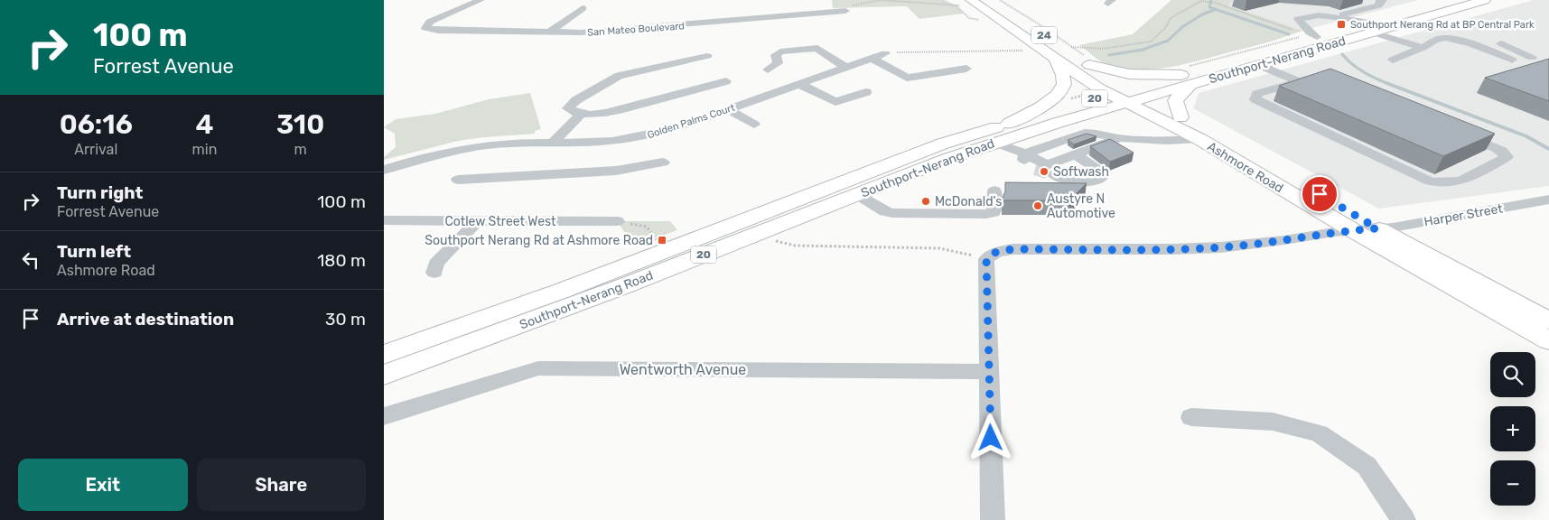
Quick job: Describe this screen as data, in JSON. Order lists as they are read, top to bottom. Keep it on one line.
{"streets":{"main road":["24","Southport-Nerang Road","20","Ashmore Road"],"street":["San Mateo Boulevard","Golden Palms Court","Harper Street","Cotlew Street West","Wentworth Avenue"]},"crossings":[["Southport-Nerang Road","Ashmore Road"],["Ashmore Road","Harper Street"]],"places":{"transit":["Southport Nerang Rd at BP Central Park","Southport Nerang Rd at Ashmore Road"],"other":["Softwash","McDonald's","Austyre N Automotive"]},"page":{"turn":["100 m","Forrest Avenue"],"eta":["06:16","Arrival","4","min","310","m"],"list":[{"name":"Turn right","note":"Forrest Avenue","value":"100 m"},{"name":"Turn left","note":"Ashmore Road","value":"180 m"},{"name":"Arrive at destination","value":"30 m"}],"map_buttons":["+","−"],"buttons":["Exit","Share"]}}
